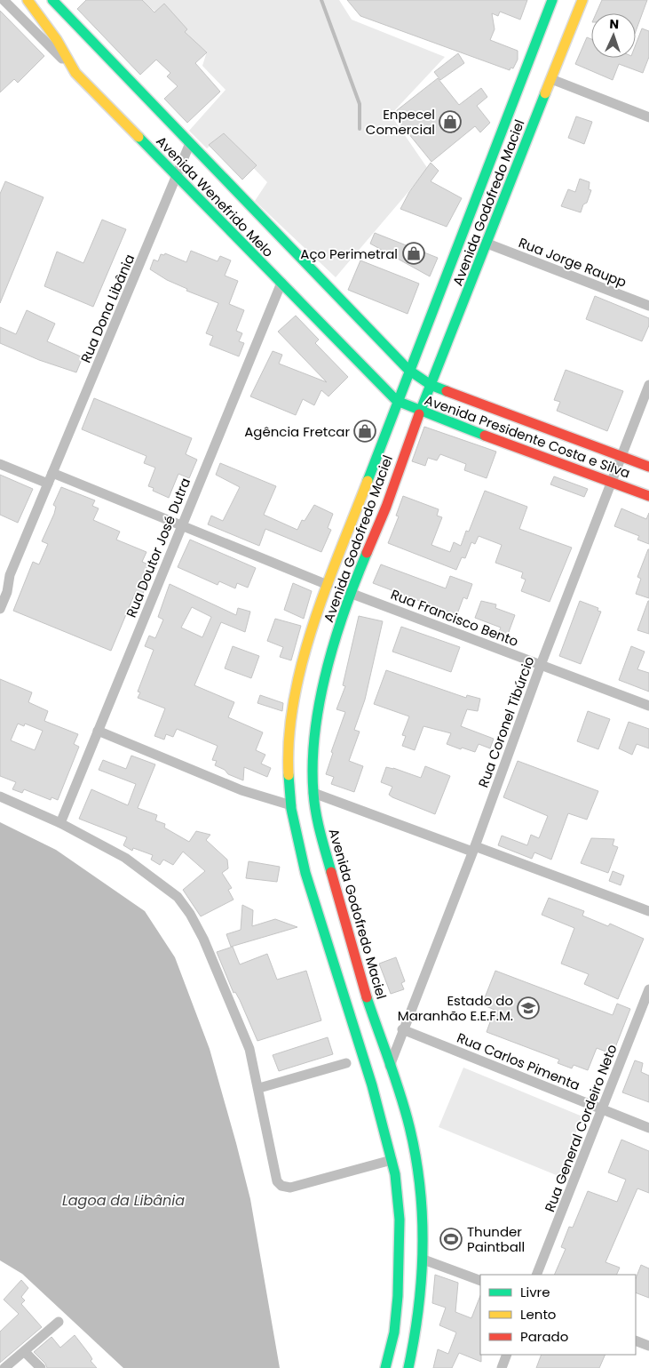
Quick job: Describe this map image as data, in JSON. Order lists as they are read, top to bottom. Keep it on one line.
{"streets":{"main road":["Avenida Wenefrido Melo","Avenida Godofredo Maciel","Avenida Presidente Costa e Silva"],"street":["Rua Jorge Raupp","Rua Dona Libânia","Rua Doutor José Dutra","Rua Francisco Bento","Rua Coronel Tibúrcio","Rua Carlos Pimenta","Rua General Cordeiro Neto"]},"crossings":[["Avenida Wenefrido Melo","Avenida Godofredo Maciel"],["Avenida Wenefrido Melo","Rua Dona Libânia"],["Avenida Wenefrido Melo","Avenida Presidente Costa e Silva"],["Avenida Wenefrido Melo","Rua Doutor José Dutra"],["Avenida Godofredo Maciel","Rua Jorge Raupp"],["Avenida Godofredo Maciel","Avenida Presidente Costa e Silva"],["Avenida Godofredo Maciel","Rua Francisco Bento"],["Avenida Godofredo Maciel","Rua Coronel Tibúrcio"],["Avenida Presidente Costa e Silva","Rua Coronel Tibúrcio"],["Rua Francisco Bento","Rua Coronel Tibúrcio"],["Rua Coronel Tibúrcio","Rua Carlos Pimenta"],["Rua Carlos Pimenta","Rua General Cordeiro Neto"]],"water":["Lagoa da Libânia"],"places":{"shop":["Enpecel Comercial","Aço Perimetral","Agência Fretcar"],"school or university":["Estado do Maranhão E.E.F.M."],"sports":["Thunder Paintball"]},"legend":["Livre","Lento","Parado"],"north":"top"}
